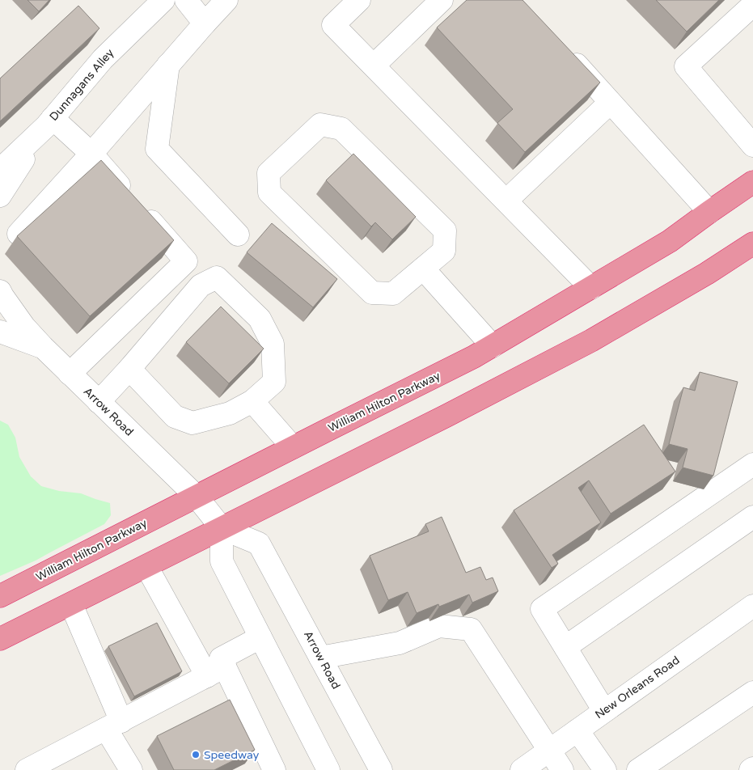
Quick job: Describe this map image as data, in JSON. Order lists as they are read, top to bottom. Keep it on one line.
{"streets":{"highway":["William Hilton Parkway"],"street":["Dunnagans Alley","Arrow Road","New Orleans Road"]},"crossings":[["William Hilton Parkway","Arrow Road"]],"places":["Speedway"]}
